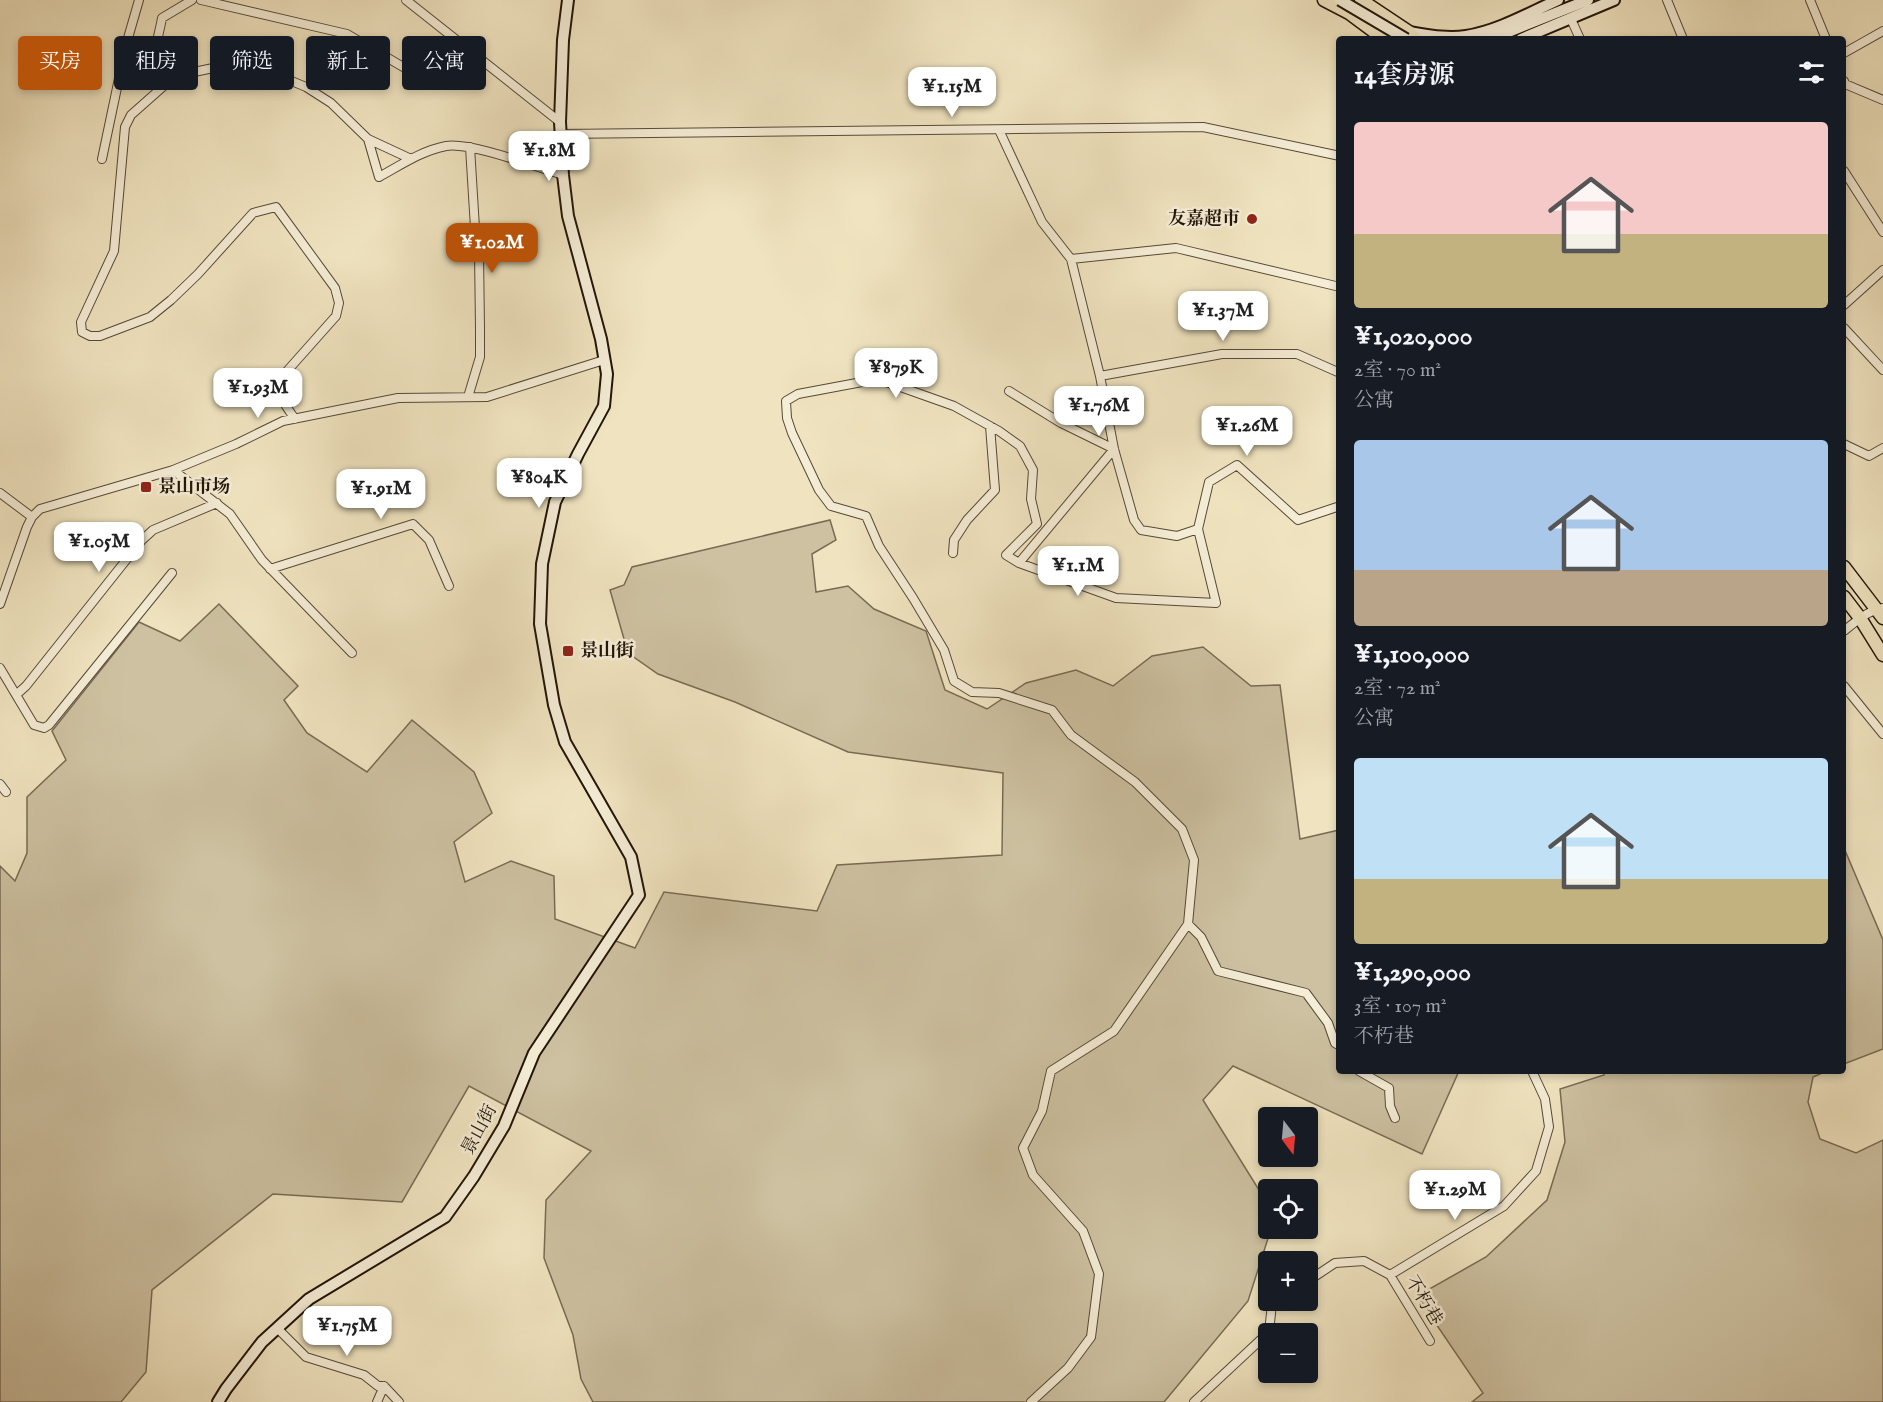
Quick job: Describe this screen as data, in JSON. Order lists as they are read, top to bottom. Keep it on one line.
{"streets":{"street":["景山街","不朽巷"]},"places":{"other":["友嘉超市"],"transit":["景山市场","景山街"]},"north":"bottom","page":{"chip":["买房","租房","筛选","新上","公寓"],"heading":"14套房源","price":["¥1.15M","¥1.8M","¥1.02M","¥1.37M","¥879K","¥1.93M","¥1.76M","¥1.26M","¥804K","¥1.91M","¥1.05M","¥1.1M","¥1.29M","¥1.75M"],"list":[{"name":"¥1,020,000","note":"2室 · 70 m² · 公寓"},{"name":"¥1,100,000","note":"2室 · 72 m² · 公寓"},{"name":"¥1,290,000","note":"3室 · 107 m² · 不朽巷"}],"map_buttons":["+","−"]}}
